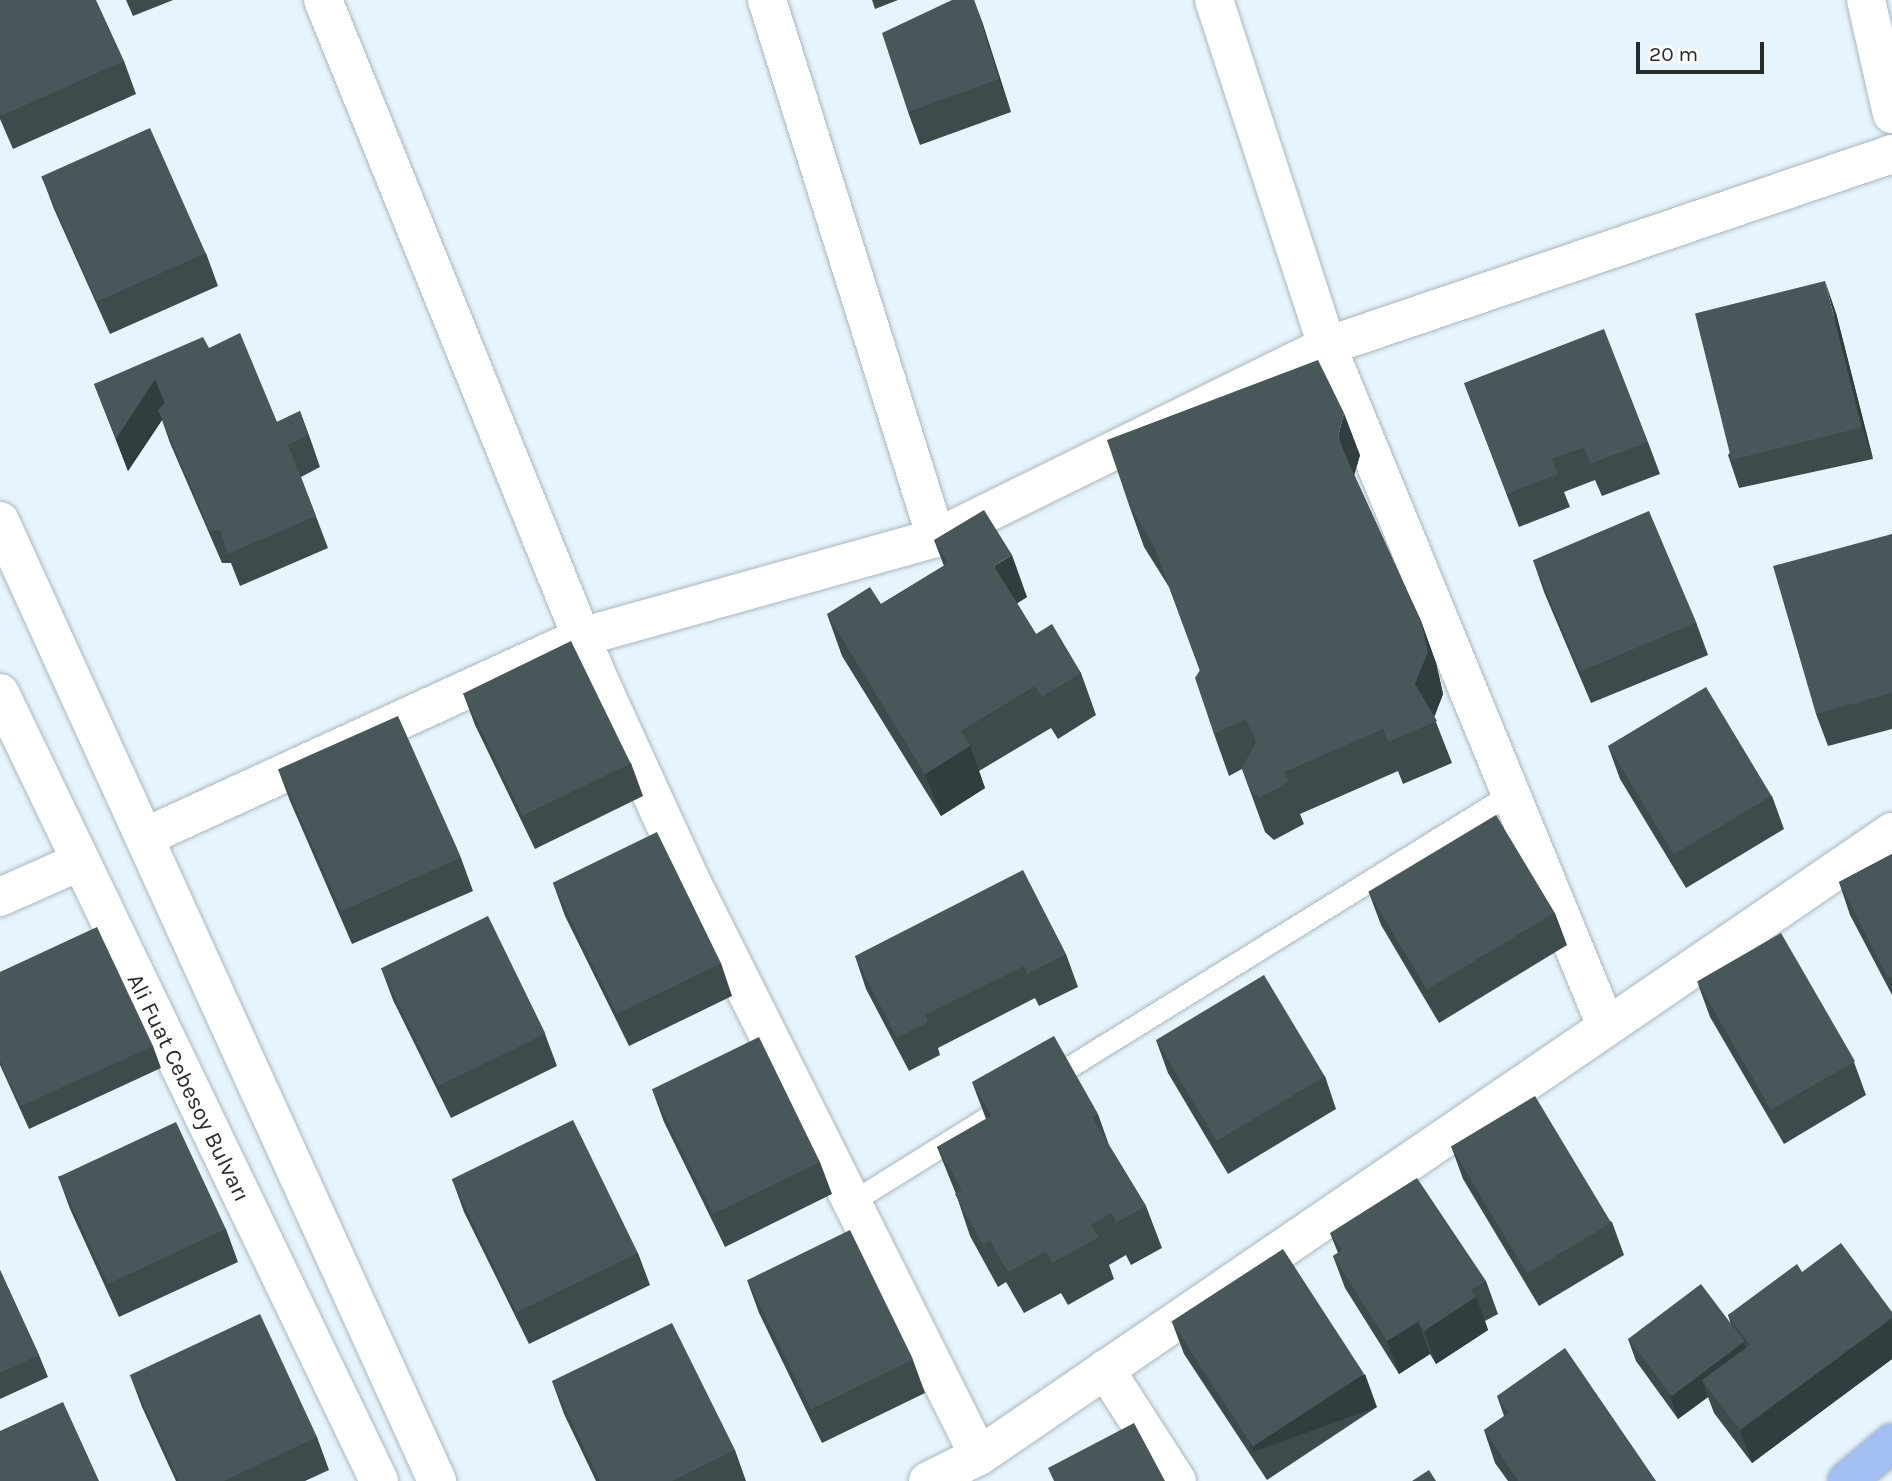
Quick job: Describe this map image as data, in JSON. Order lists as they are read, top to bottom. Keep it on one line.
{"streets":{"street":["Ali Fuat Cebesoy Bulvarı"]},"scale_bar":"20 m"}
